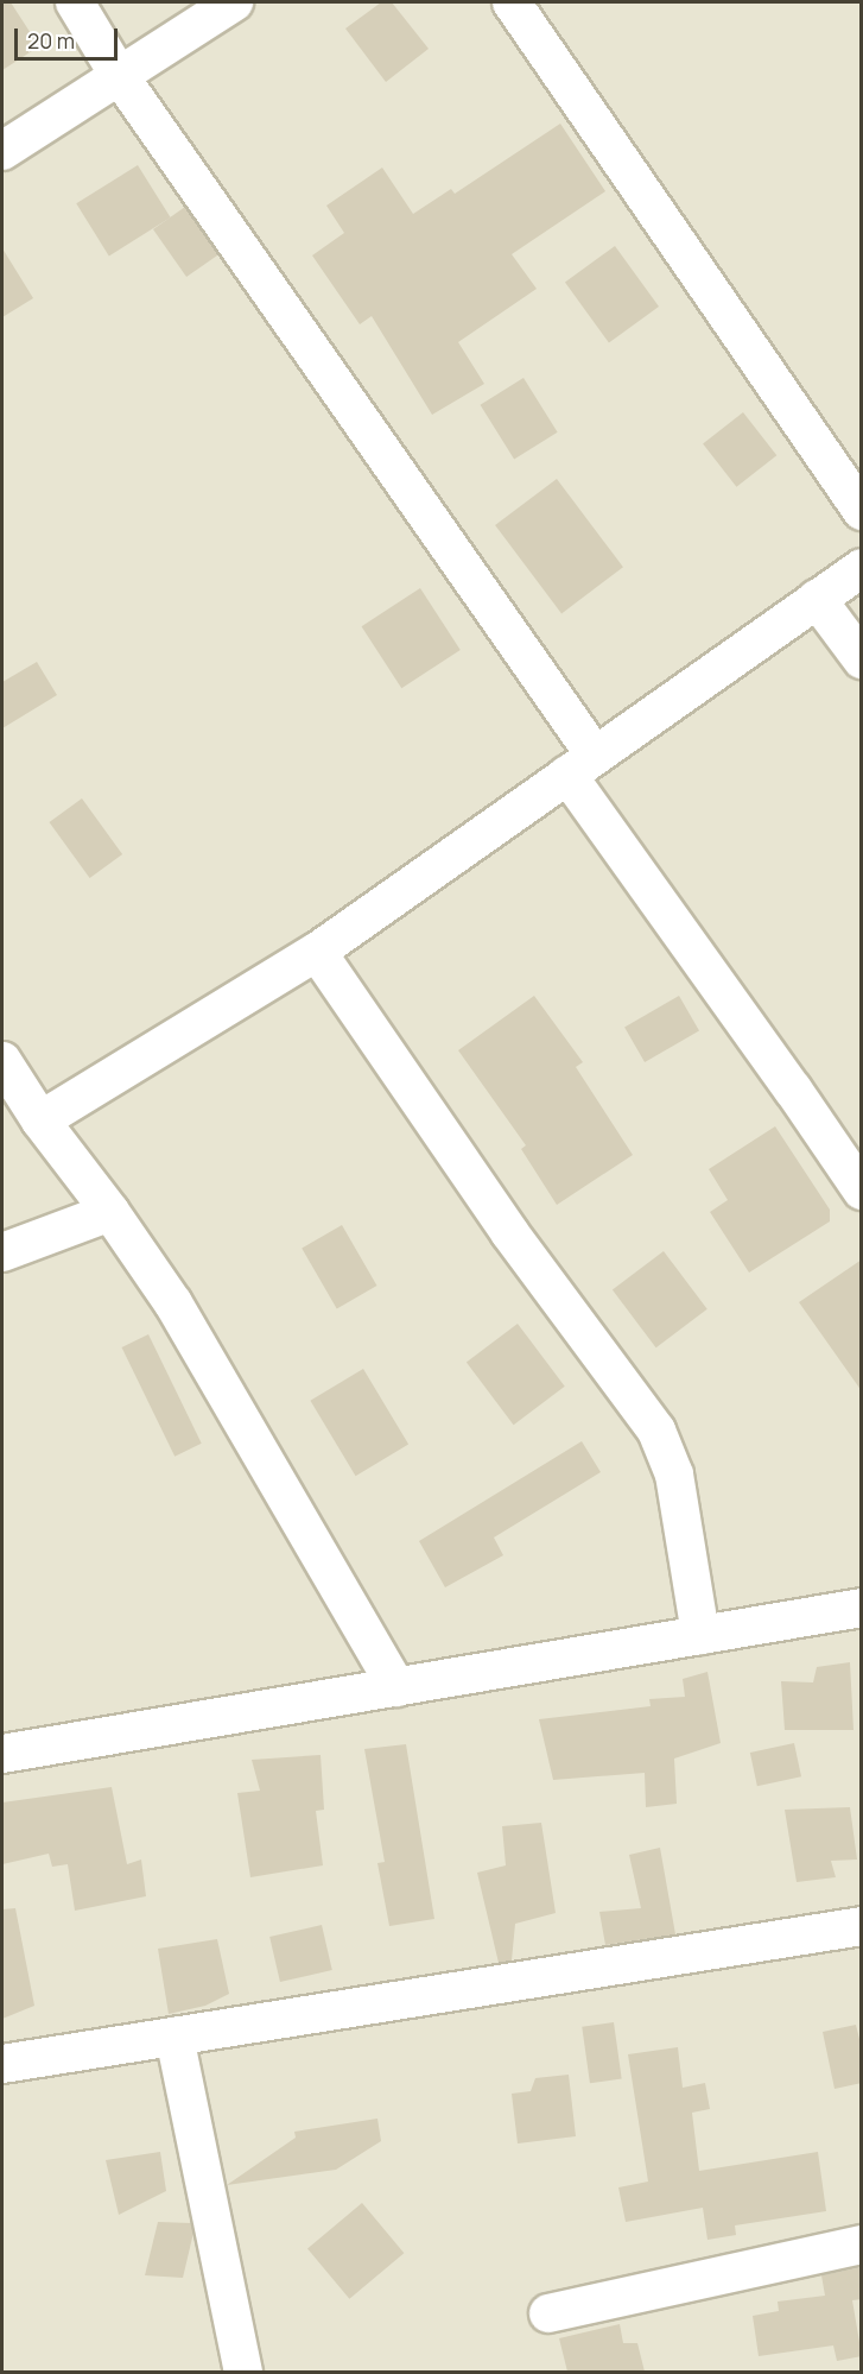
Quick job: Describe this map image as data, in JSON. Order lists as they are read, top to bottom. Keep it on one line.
{"scale_bar":"20 m"}
